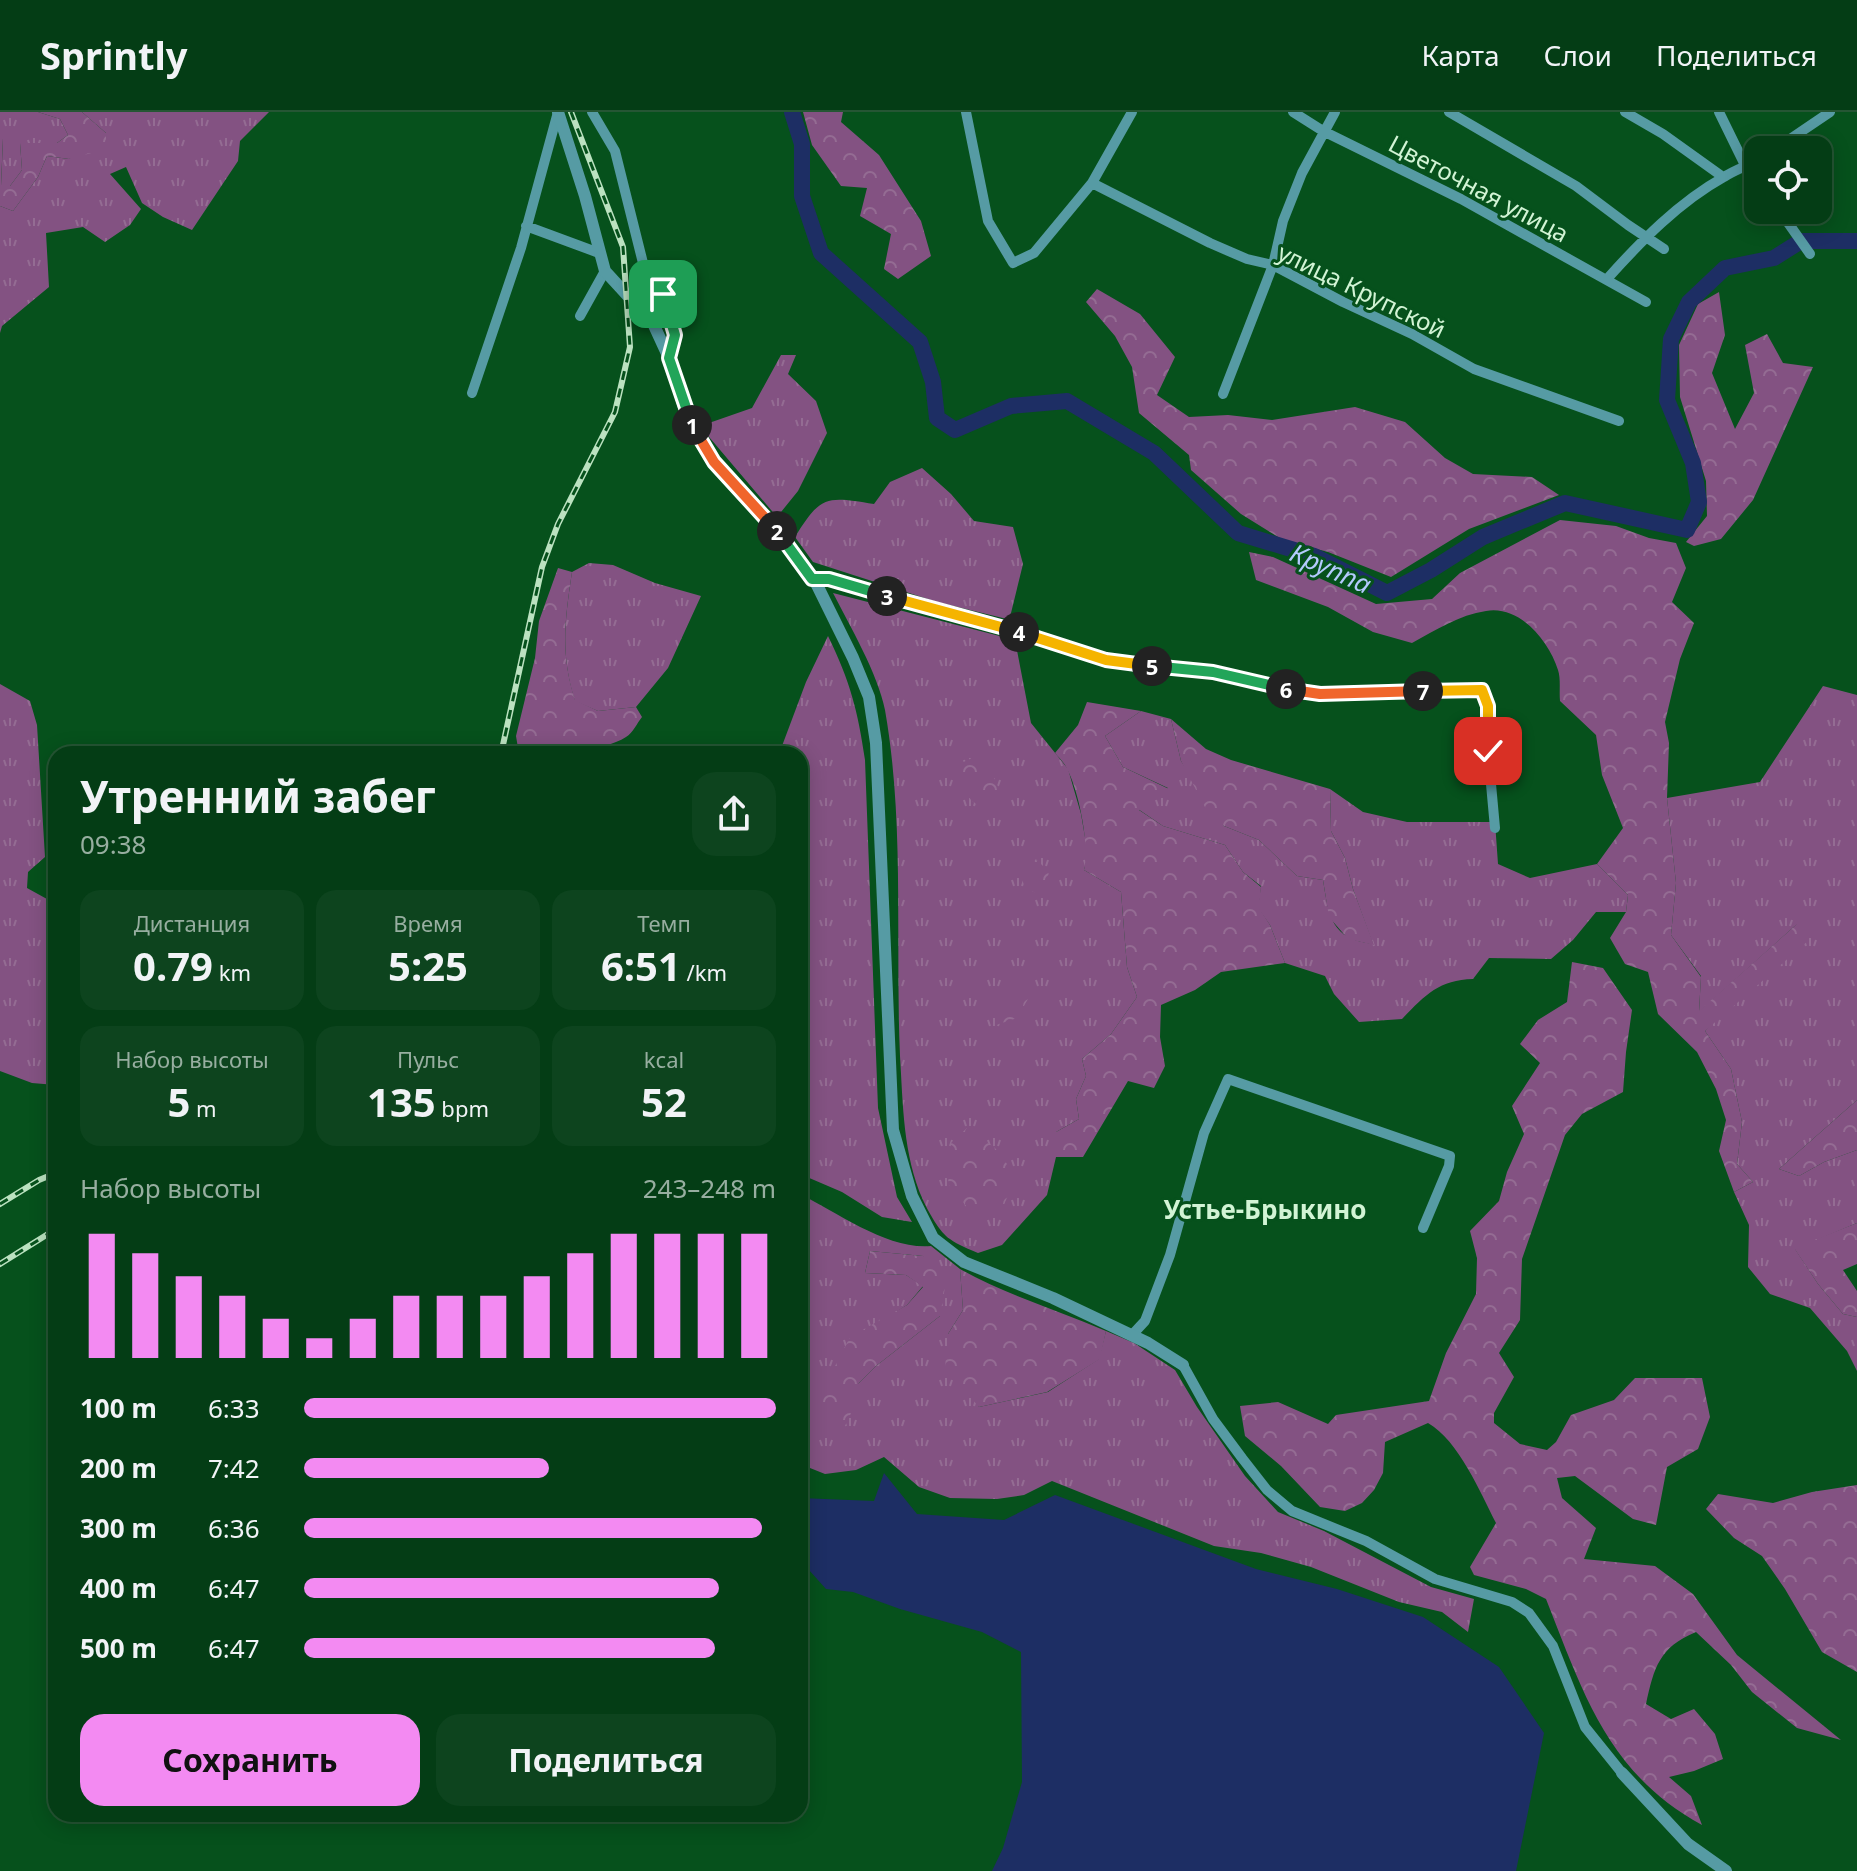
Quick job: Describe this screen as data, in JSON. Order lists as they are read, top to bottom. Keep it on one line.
{"streets":{"street":["Цветочная улица","улица Крупской"]},"districts":["Устье-Брыкино"],"water":["Круппа"],"page":{"header":"Sprintly","nav":["Карта","Слои","Поделиться"],"pins":["1","2","3","4","5","6","7"],"heading":["Утренний забег","09:38"],"stats":[["Дистанция","0.79 km"],["Время","5:25"],["Темп","6:51 /km"],["Набор высоты","5 m"],["Пульс","135 bpm"],["kcal","52"]],"chart":["Набор высоты","243–248 m"],"list":[{"name":"100 m","note":"6:33"},{"name":"200 m","note":"7:42"},{"name":"300 m","note":"6:36"},{"name":"400 m","note":"6:47"},{"name":"500 m","note":"6:47"}],"buttons":["Сохранить","Поделиться"]}}
